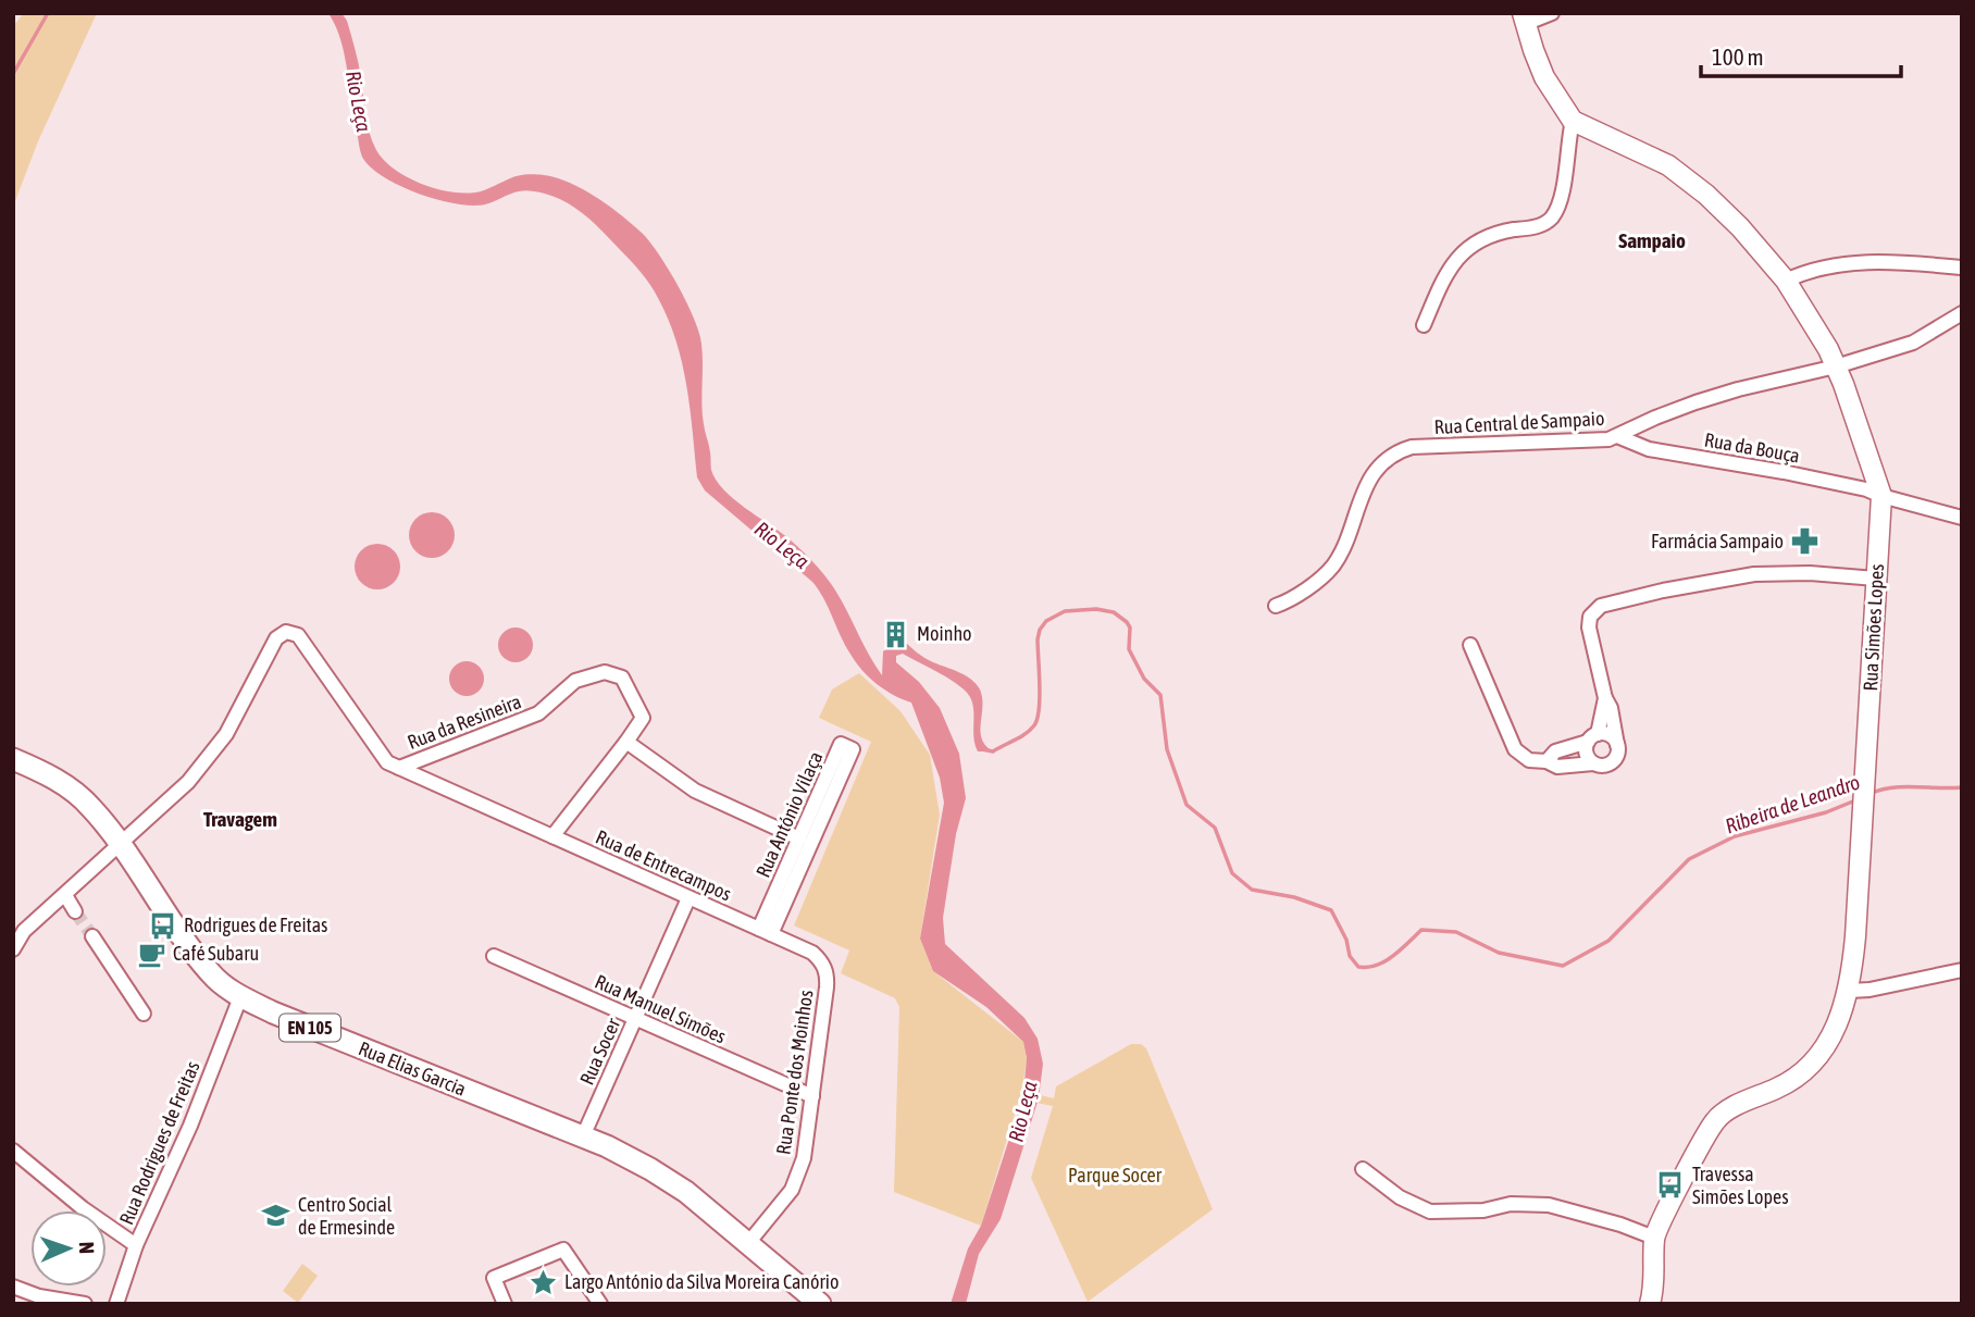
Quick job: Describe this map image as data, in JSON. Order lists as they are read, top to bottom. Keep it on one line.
{"streets":{"main road":["EN 105","Rua Elias Garcia"],"street":["Rua Central de Sampaio","Rua da Bouça","Rua Simões Lopes","Rua da Resineira","Rua António Vilaça","Rua de Entrecampos","Rua Manuel Simões","Rua Socer","Rua Ponte dos Moinhos","Rua Rodrigues de Freitas"]},"crossings":[["Rua Central de Sampaio","Rua da Bouça"],["Rua Central de Sampaio","Rua Simões Lopes"],["Rua da Bouça","Rua Simões Lopes"],["Rua da Resineira","Rua de Entrecampos"],["Rua António Vilaça","Rua de Entrecampos"],["Rua António Vilaça","Rua Ponte dos Moinhos"],["Rua de Entrecampos","Rua Socer"],["Rua de Entrecampos","Rua Ponte dos Moinhos"],["Rua Manuel Simões","Rua Socer"],["Rua Manuel Simões","Rua Ponte dos Moinhos"],["Rua Socer","Rua Elias Garcia"],["Rua Elias Garcia","Rua Ponte dos Moinhos"],["Rua Elias Garcia","Rua Rodrigues de Freitas"]],"districts":["Sampaio","Travagem"],"water":["Rio Leça","Ribeira de Leandro"],"parks":["Parque Socer"],"places":{"pharmacy":["Farmácia Sampaio"],"building":["Moinho"],"bus stop":["Rodrigues de Freitas","Travessa Simões Lopes"],"cafe":["Café Subaru"],"school or university":["Centro Social de Ermesinde"],"place":["Largo António da Silva Moreira Canório"]},"scale_bar":"100 m","north":"right"}
